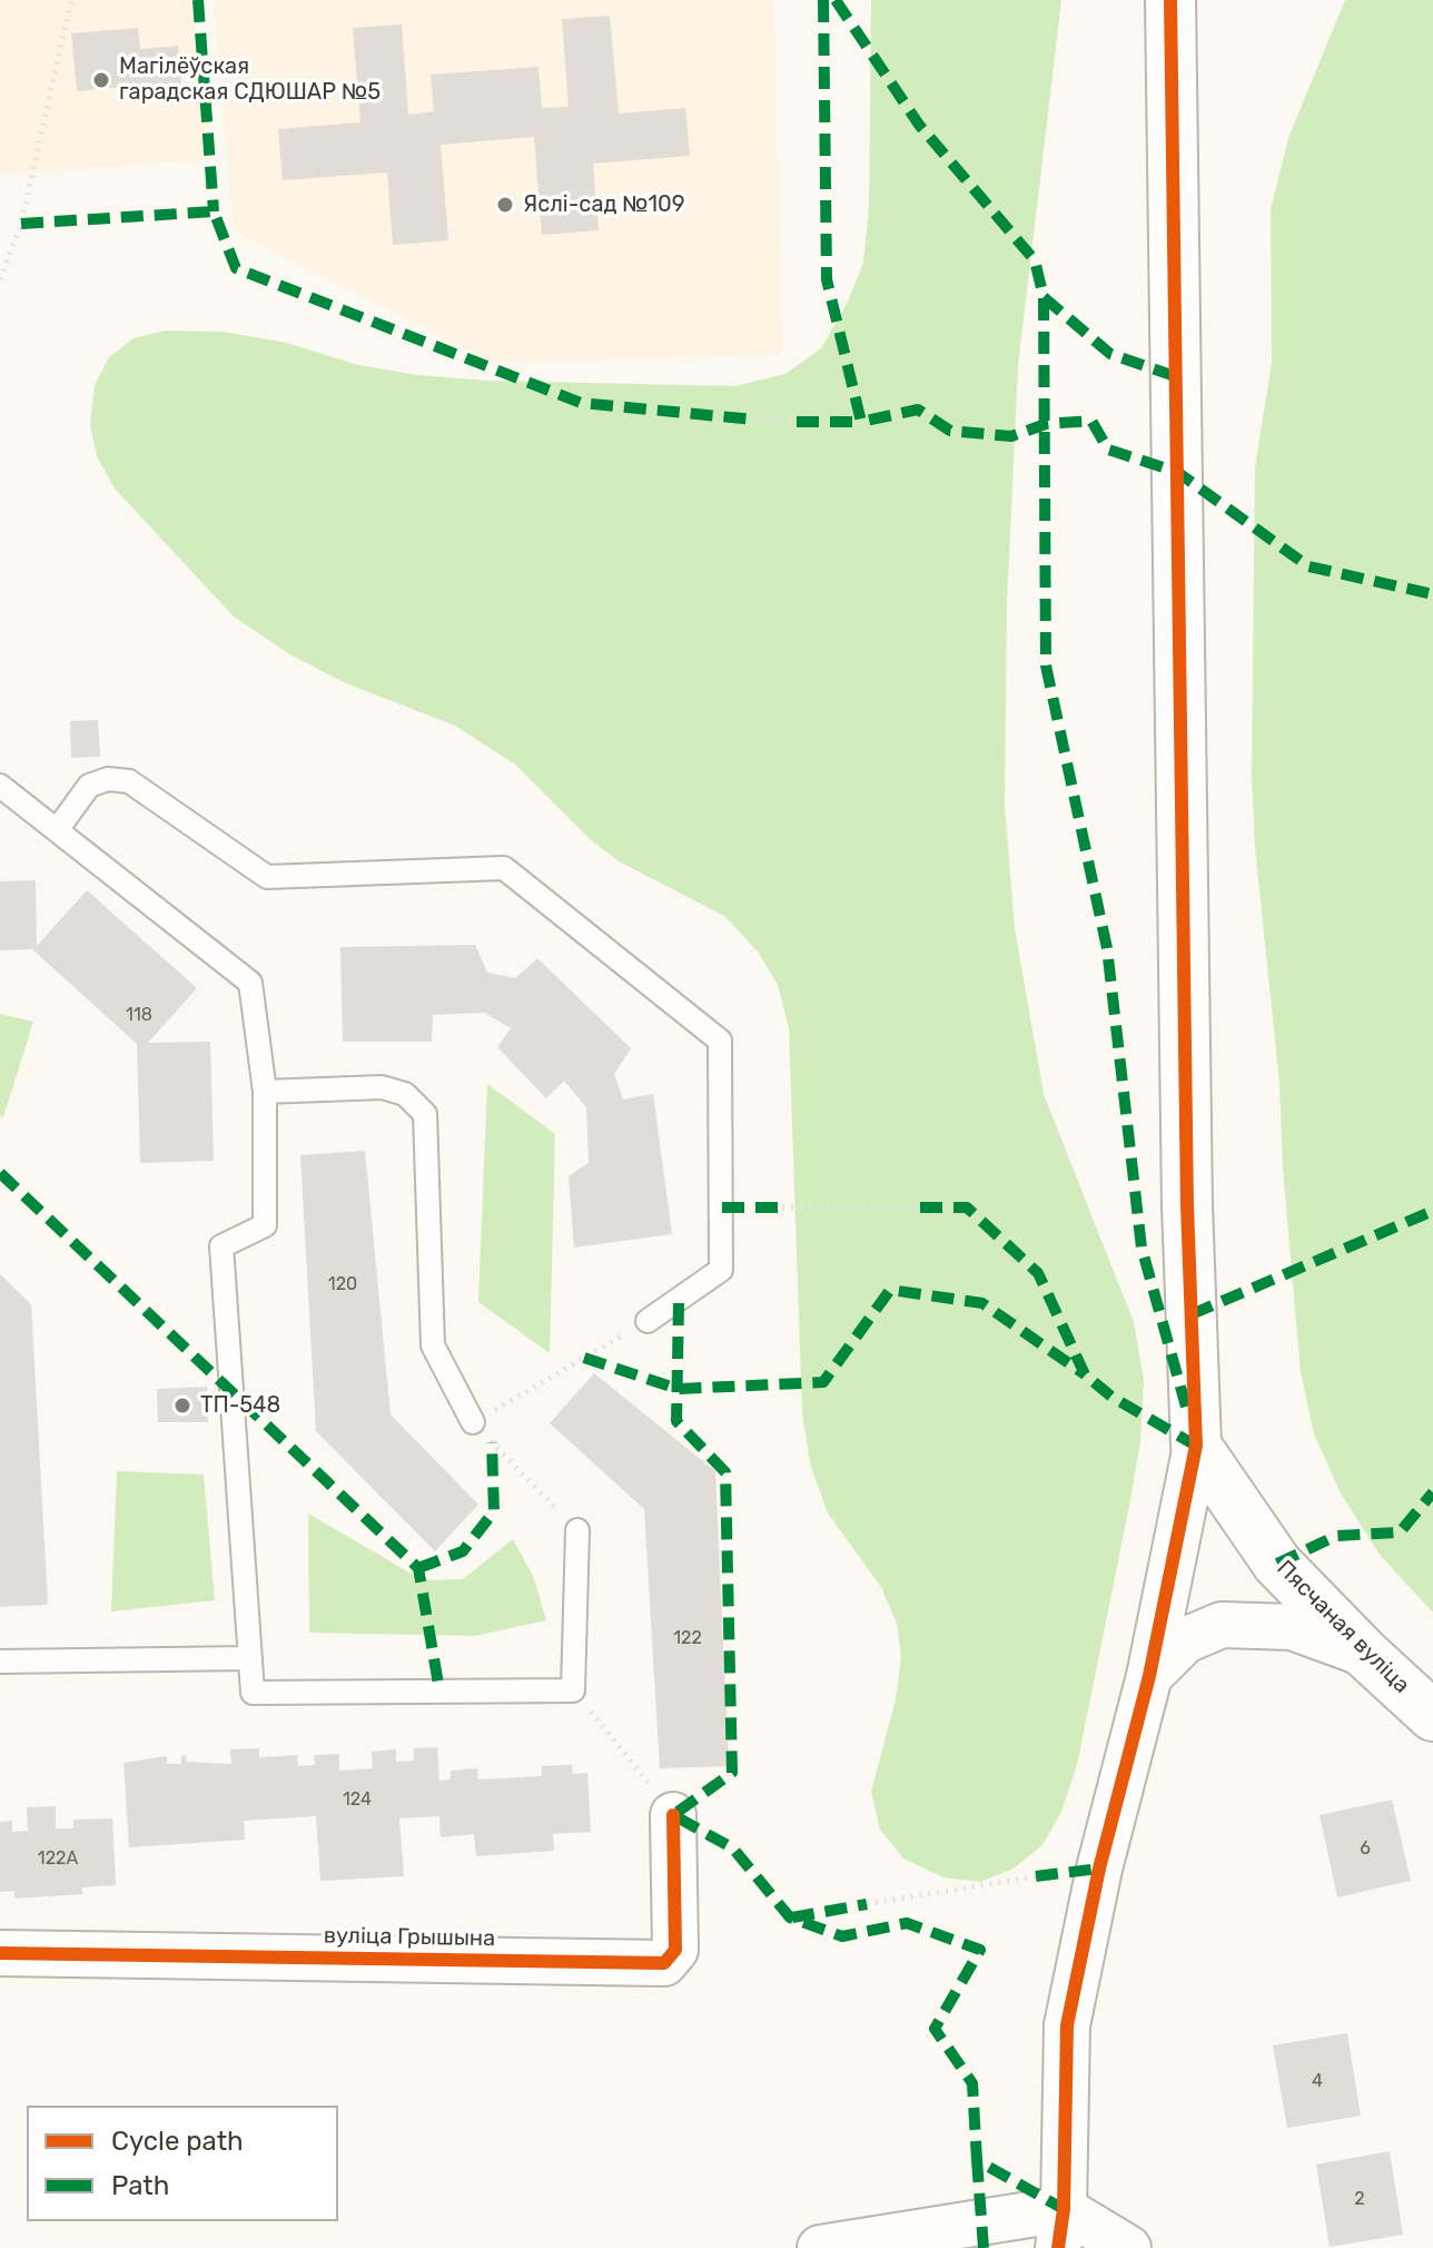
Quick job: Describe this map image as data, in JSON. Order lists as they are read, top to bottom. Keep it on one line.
{"streets":{"street":["Пясчаная вуліца","вуліца Грышына"]},"places":["Магілёўская гарадская СДЮШАР №5","Яслі-сад №109","ТП-548"],"house_numbers":["118","120","122","124","6","122А","4","2"],"legend":["Cycle path","Path"]}
